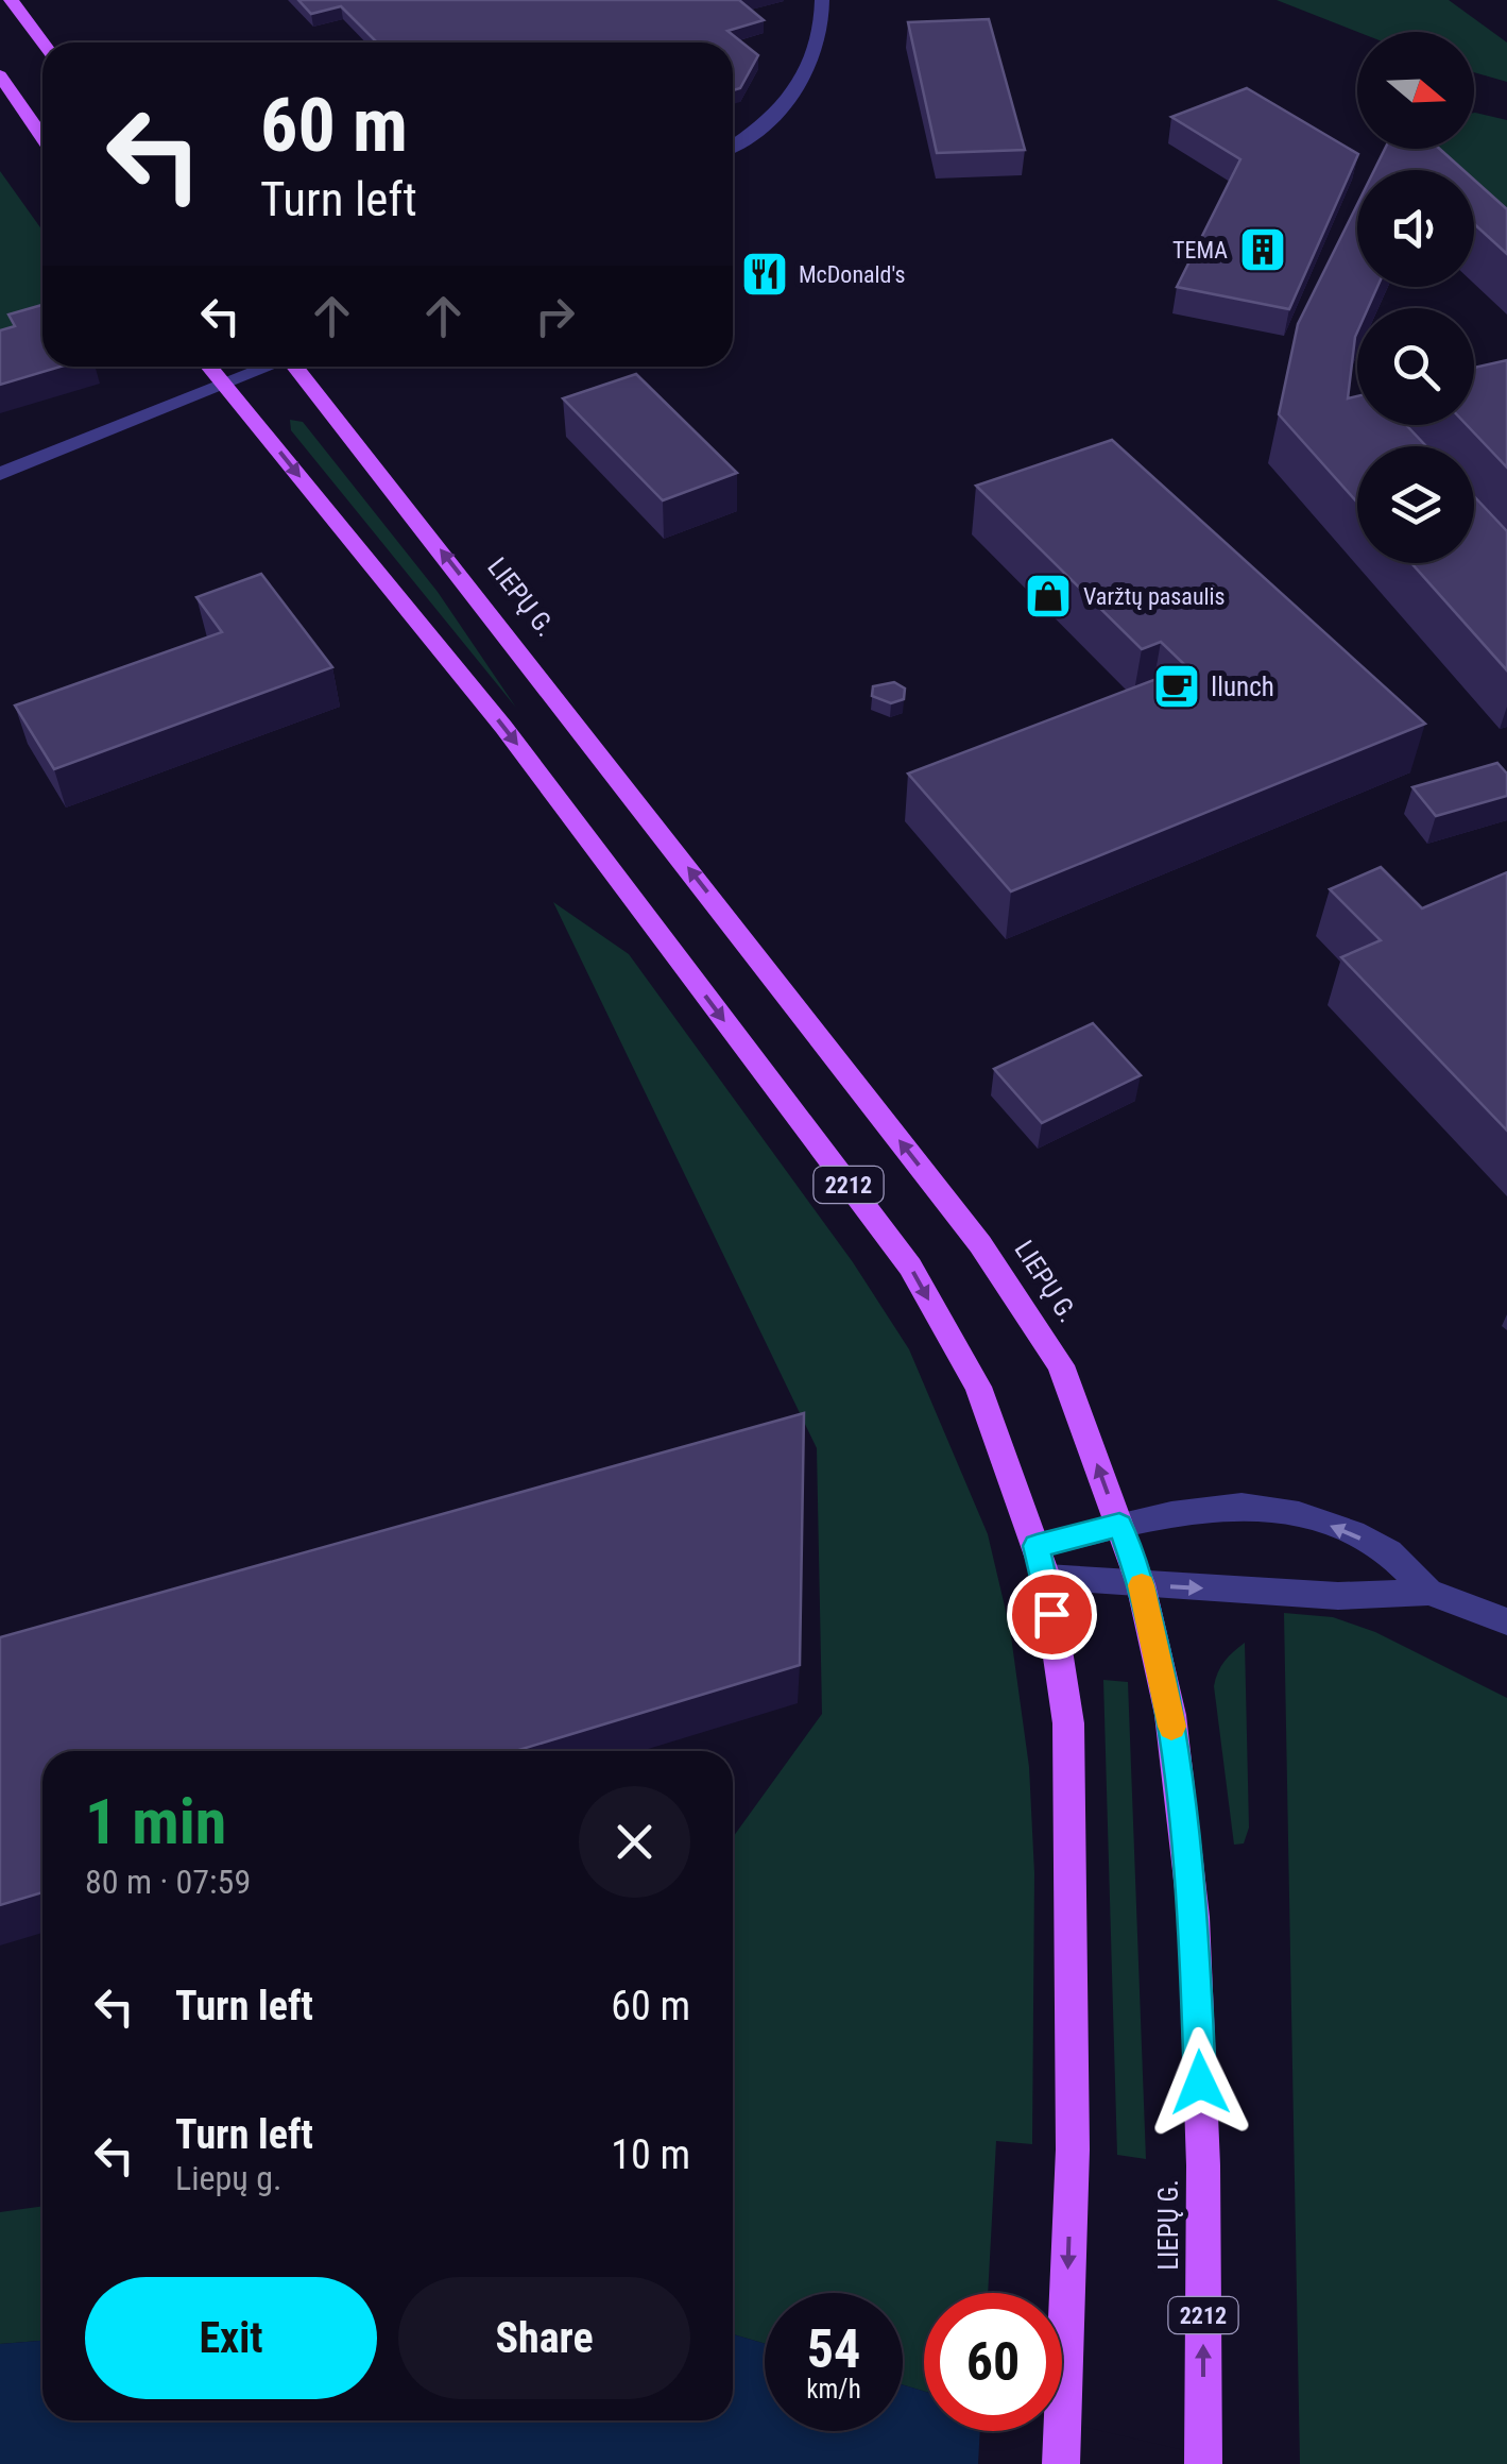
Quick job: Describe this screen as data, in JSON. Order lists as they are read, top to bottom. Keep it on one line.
{"streets":{"main road":["LIEPŲ G.","2212"]},"places":{"building":["TEMA"],"restaurant":["McDonald's"],"shop":["Varžtų pasaulis"],"cafe":["Ilunch"]},"north":"right","page":{"turn":["60 m","Turn left"],"heading":["1 min","80 m · 07:59"],"list":[{"name":"Turn left","value":"60 m"},{"name":"Turn left","note":"Liepų g.","value":"10 m"}],"buttons":["Exit","Share"],"speed":"54 km/h","limit":"60"}}
